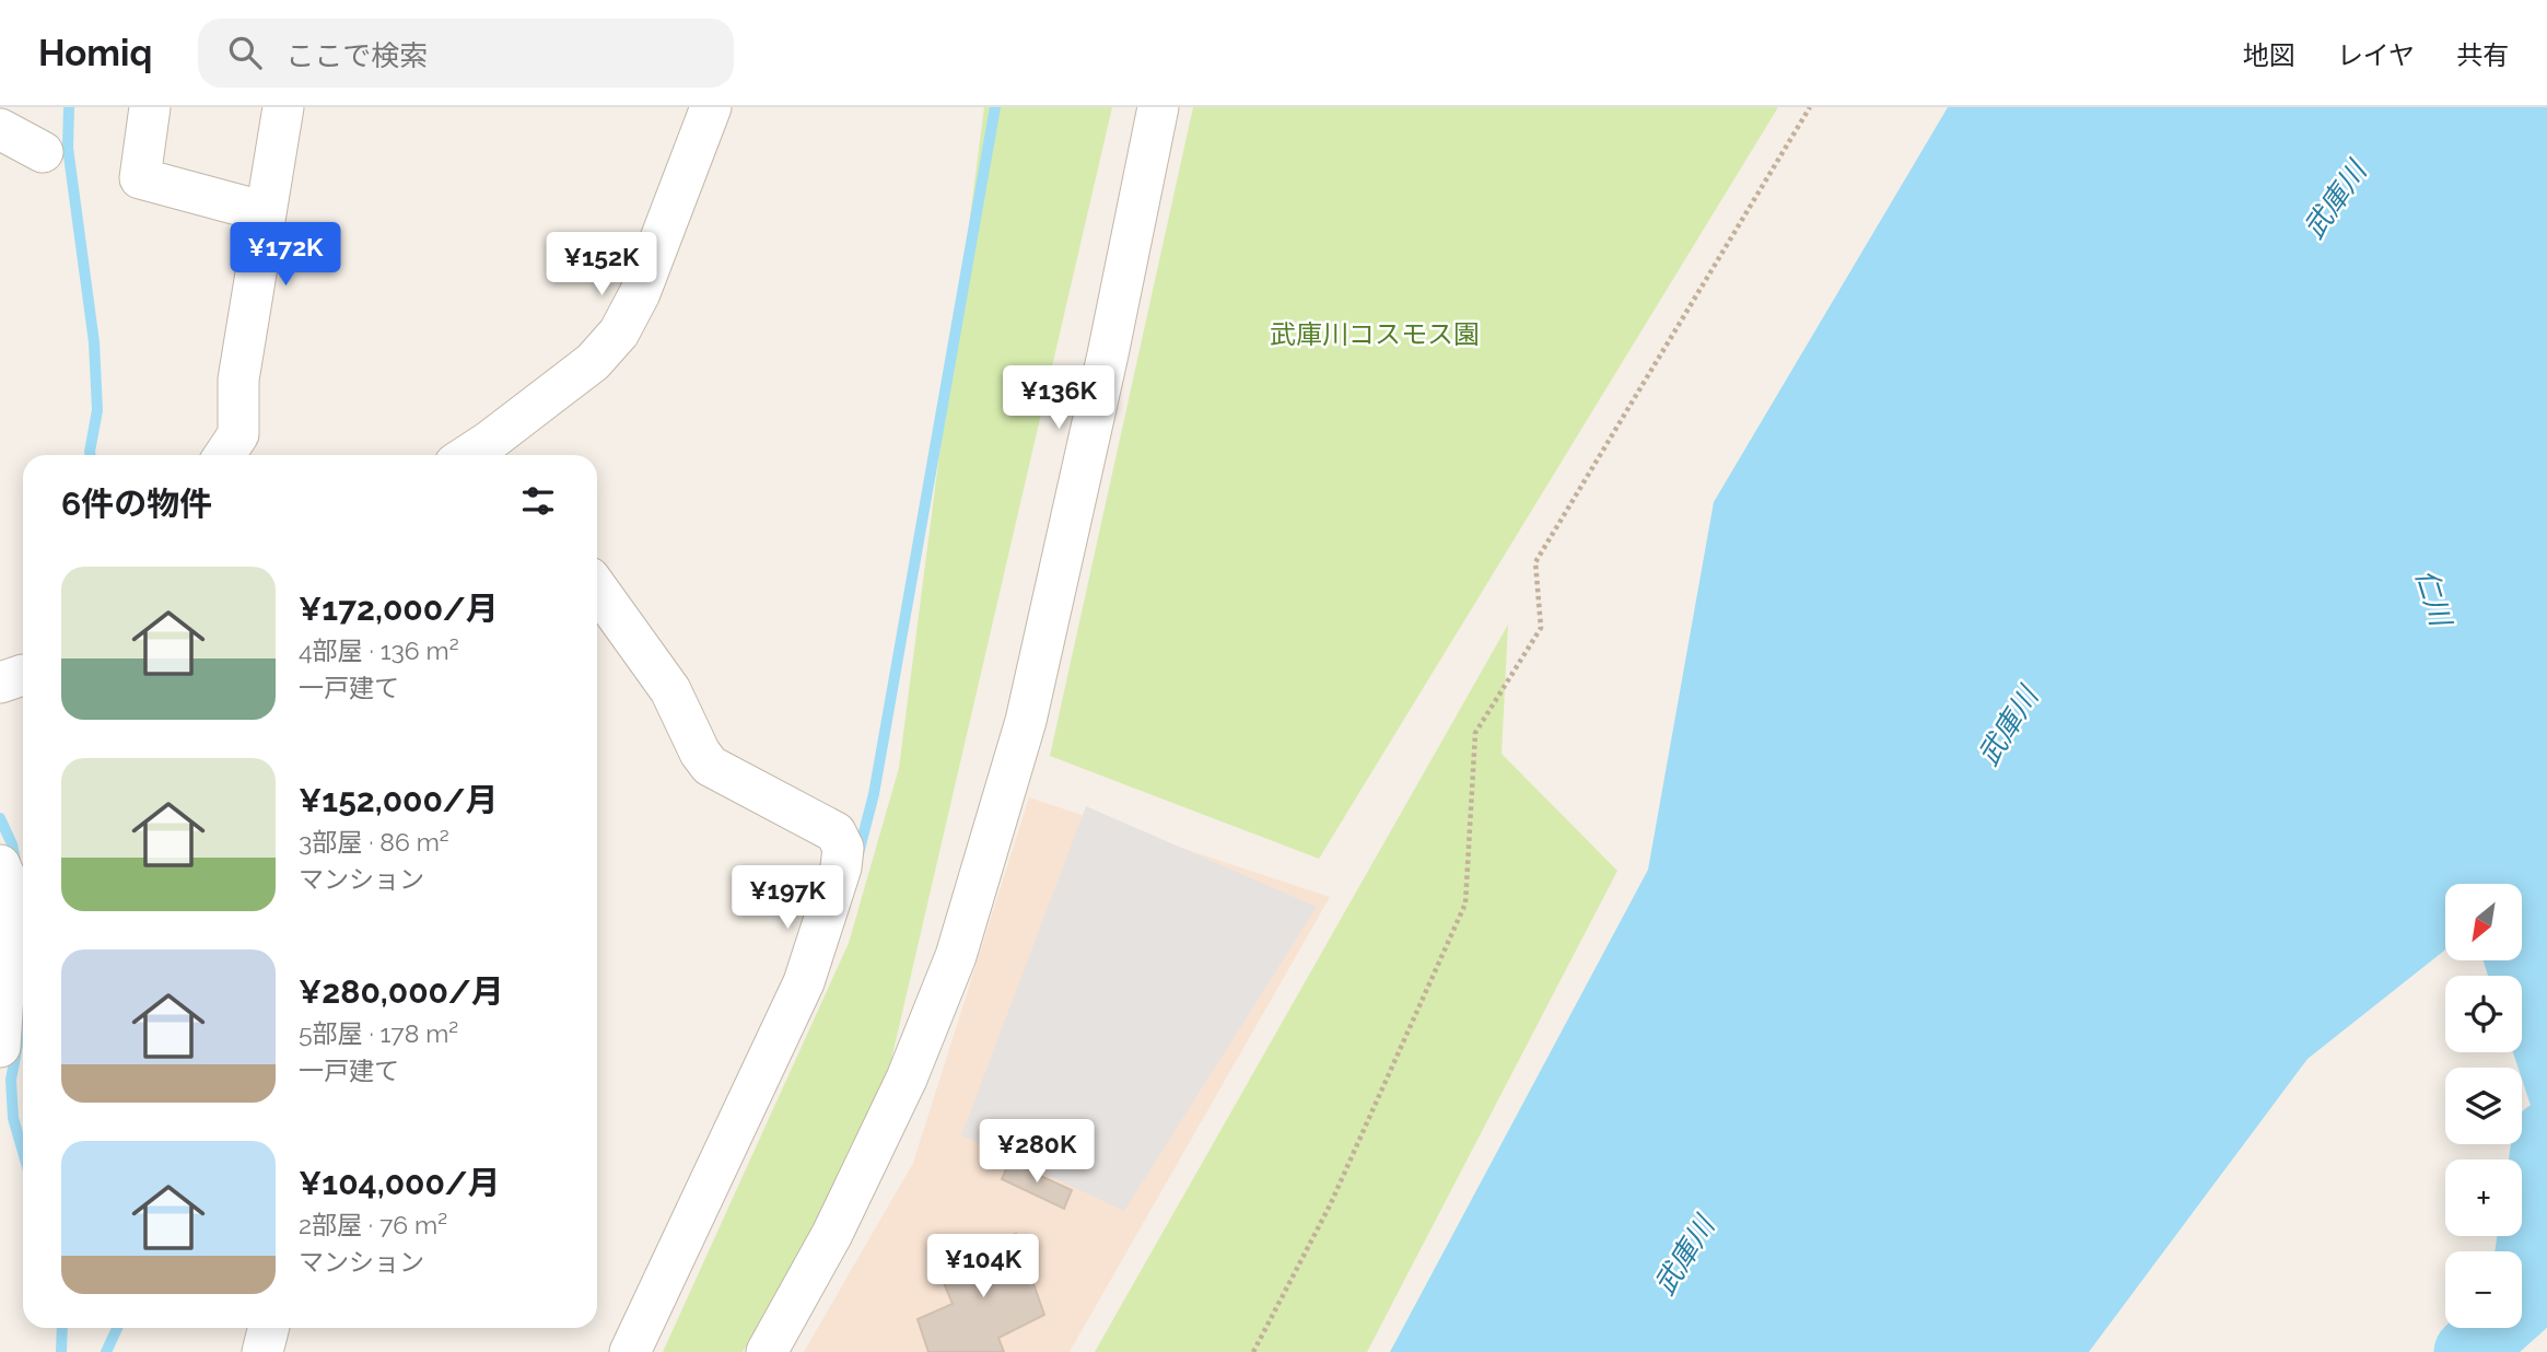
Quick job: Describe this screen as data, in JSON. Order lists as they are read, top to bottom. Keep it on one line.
{"water":["武庫川","仁川"],"parks":["武庫川コスモス園"],"north":"bottom left","page":{"header":"Homiq","search":"ここで検索","nav":["地図","レイヤ","共有"],"price":["¥172K","¥152K","¥136K","¥197K","¥280K","¥104K"],"heading":"6件の物件","list":[{"name":"¥172,000/月","note":"4部屋 · 136 m² · 一戸建て"},{"name":"¥152,000/月","note":"3部屋 · 86 m² · マンション"},{"name":"¥280,000/月","note":"5部屋 · 178 m² · 一戸建て"},{"name":"¥104,000/月","note":"2部屋 · 76 m² · マンション"}],"map_buttons":["+","−"]}}
